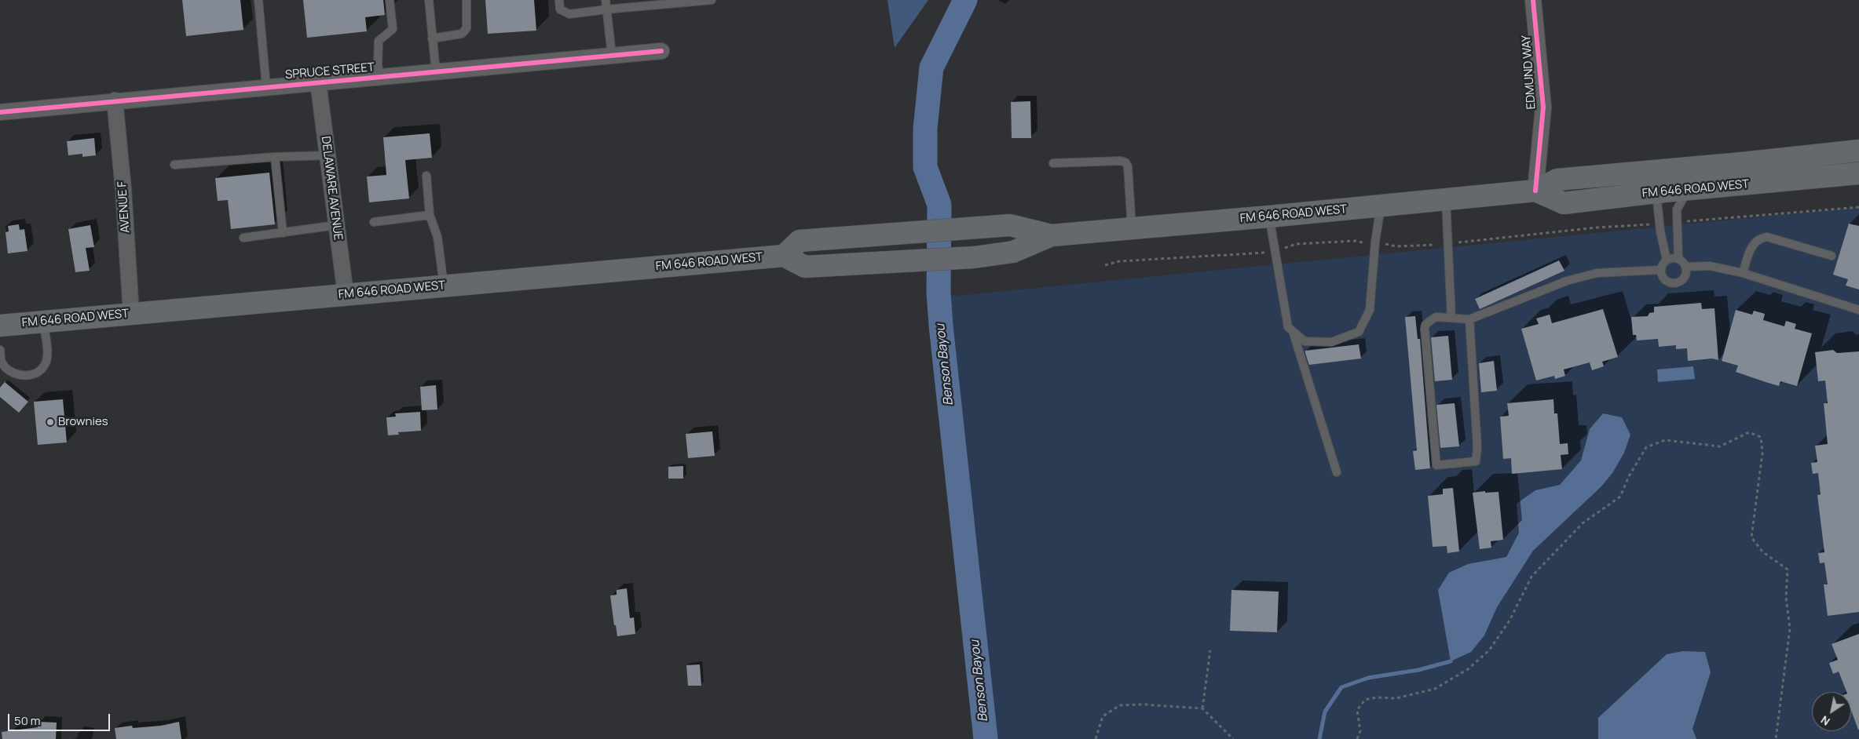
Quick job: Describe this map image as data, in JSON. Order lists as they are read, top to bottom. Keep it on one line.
{"streets":{"main road":["FM 646 ROAD WEST"],"street":["SPRUCE STREET","EDMUND WAY","DELAWARE AVENUE","AVENUE F"]},"crossings":[["SPRUCE STREET","DELAWARE AVENUE"],["SPRUCE STREET","AVENUE F"],["EDMUND WAY","FM 646 ROAD WEST"],["DELAWARE AVENUE","FM 646 ROAD WEST"],["FM 646 ROAD WEST","AVENUE F"]],"water":["Benson Bayou"],"places":["Brownies"],"scale_bar":"50 m","north":"bottom left"}
